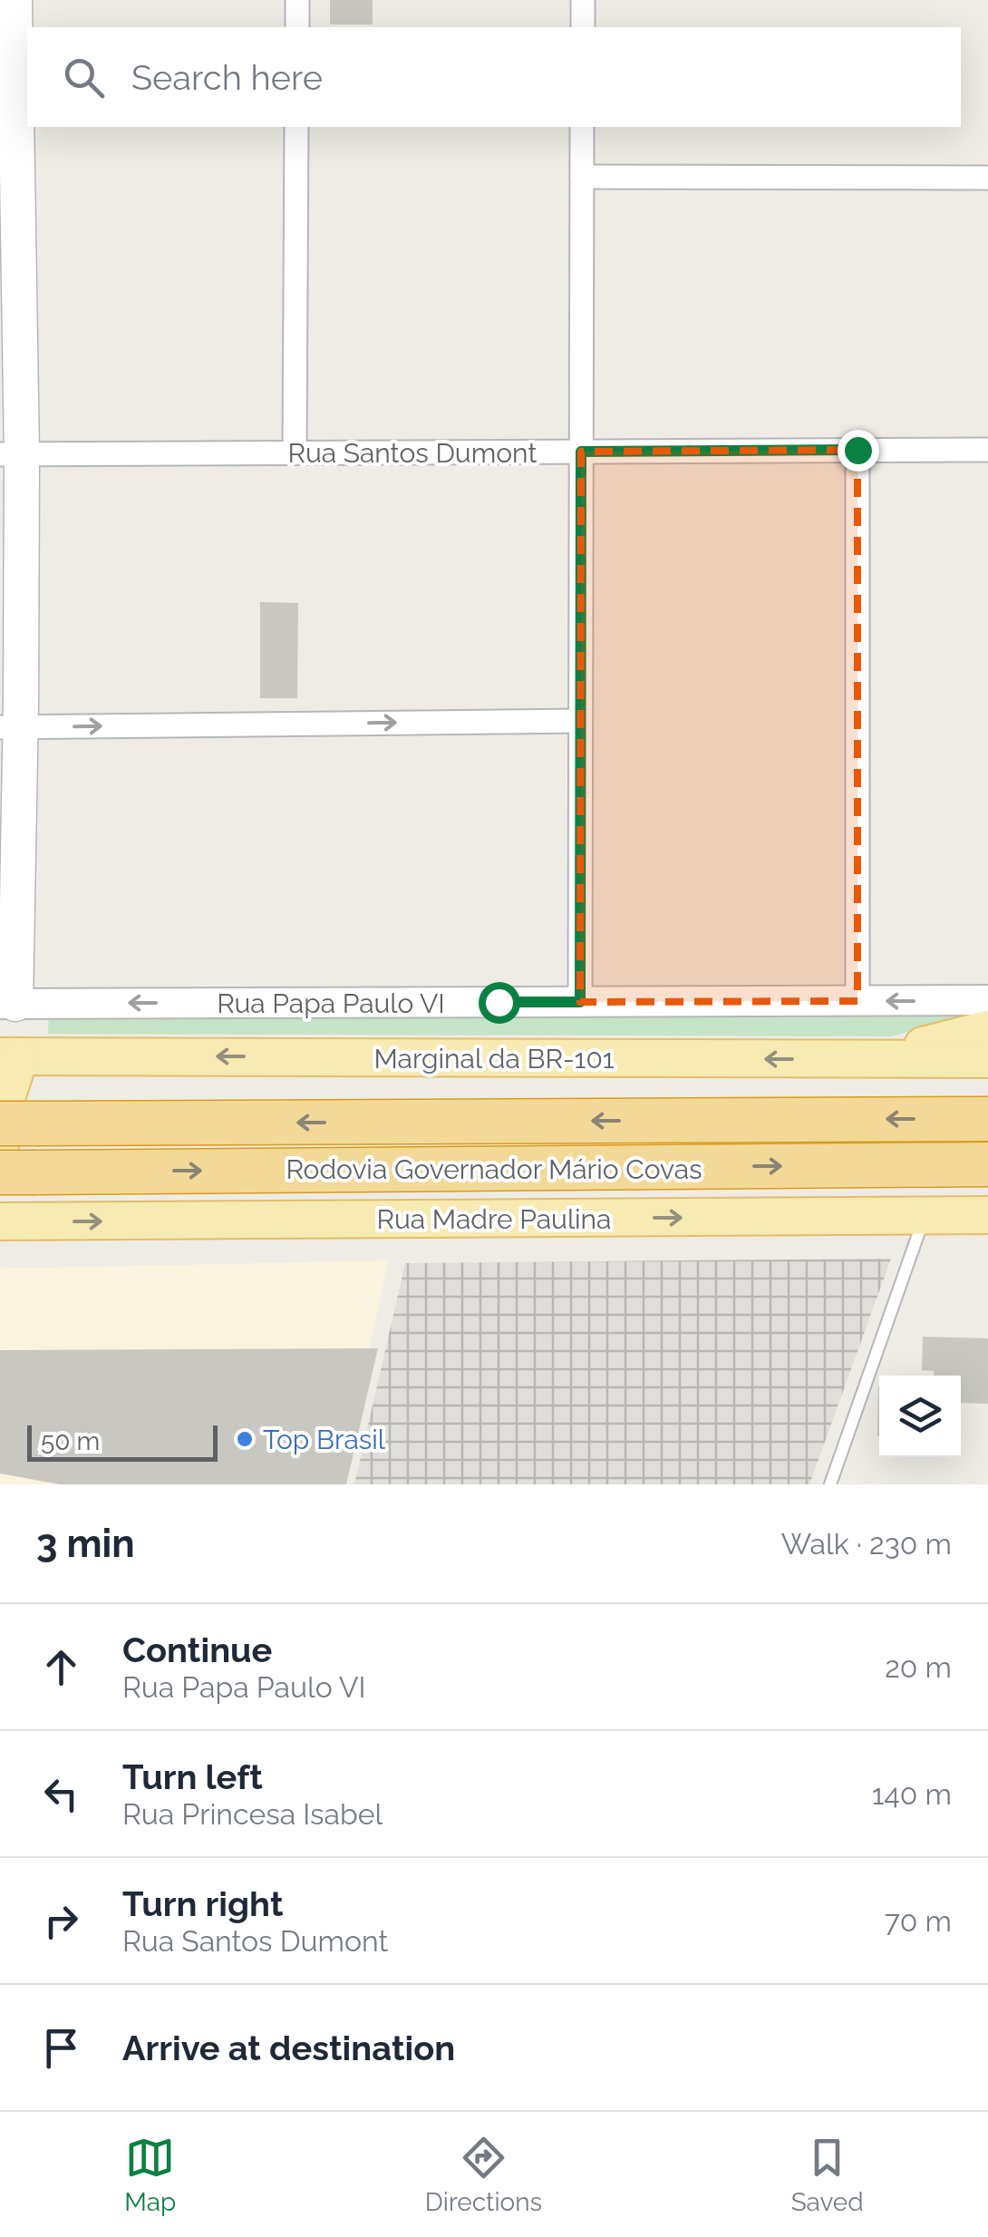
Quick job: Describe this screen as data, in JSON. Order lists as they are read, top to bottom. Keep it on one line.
{"streets":{"highway":["Rodovia Governador Mário Covas"],"main road":["Marginal da BR-101","Rua Madre Paulina"],"street":["Rua Santos Dumont","Rua Papa Paulo VI"]},"one_way":["Rua Papa Paulo VI","Marginal da BR-101","Rua Madre Paulina"],"places":["Top Brasil"],"scale_bar":"50 m","page":{"search":"Search here","scale":"50 m","heading":["3 min","Walk · 230 m"],"list":[["Continue","Rua Papa Paulo VI","20 m"],["Turn left","Rua Princesa Isabel","140 m"],["Turn right","Rua Santos Dumont","70 m"],"Arrive at destination"],"nav":["Map","Directions","Saved"]}}
